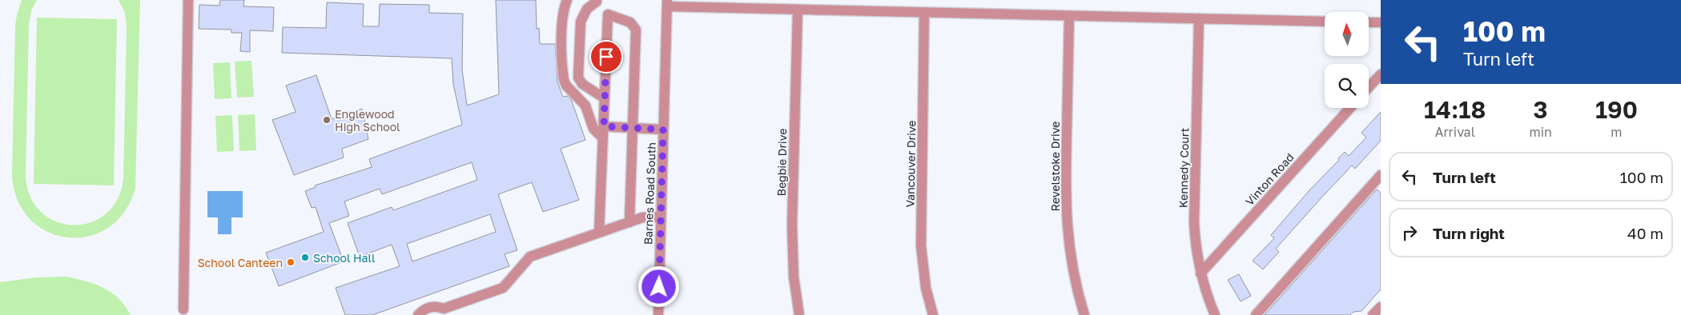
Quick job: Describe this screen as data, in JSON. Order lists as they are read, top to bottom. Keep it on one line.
{"streets":{"street":["Begbie Drive","Vancouver Drive","Revelstoke Drive","Kennedy Court","Vinton Road","Barnes Road South"]},"crossings":[["Kennedy Court","Vinton Road"]],"places":["Englewood High School","School Hall","School Canteen"],"north":"top","page":{"turn":["100 m","Turn left"],"eta":["14:18","Arrival","3","min","190","m"],"list":[{"name":"Turn left","value":"100 m"},{"name":"Turn right","value":"40 m"}]}}
